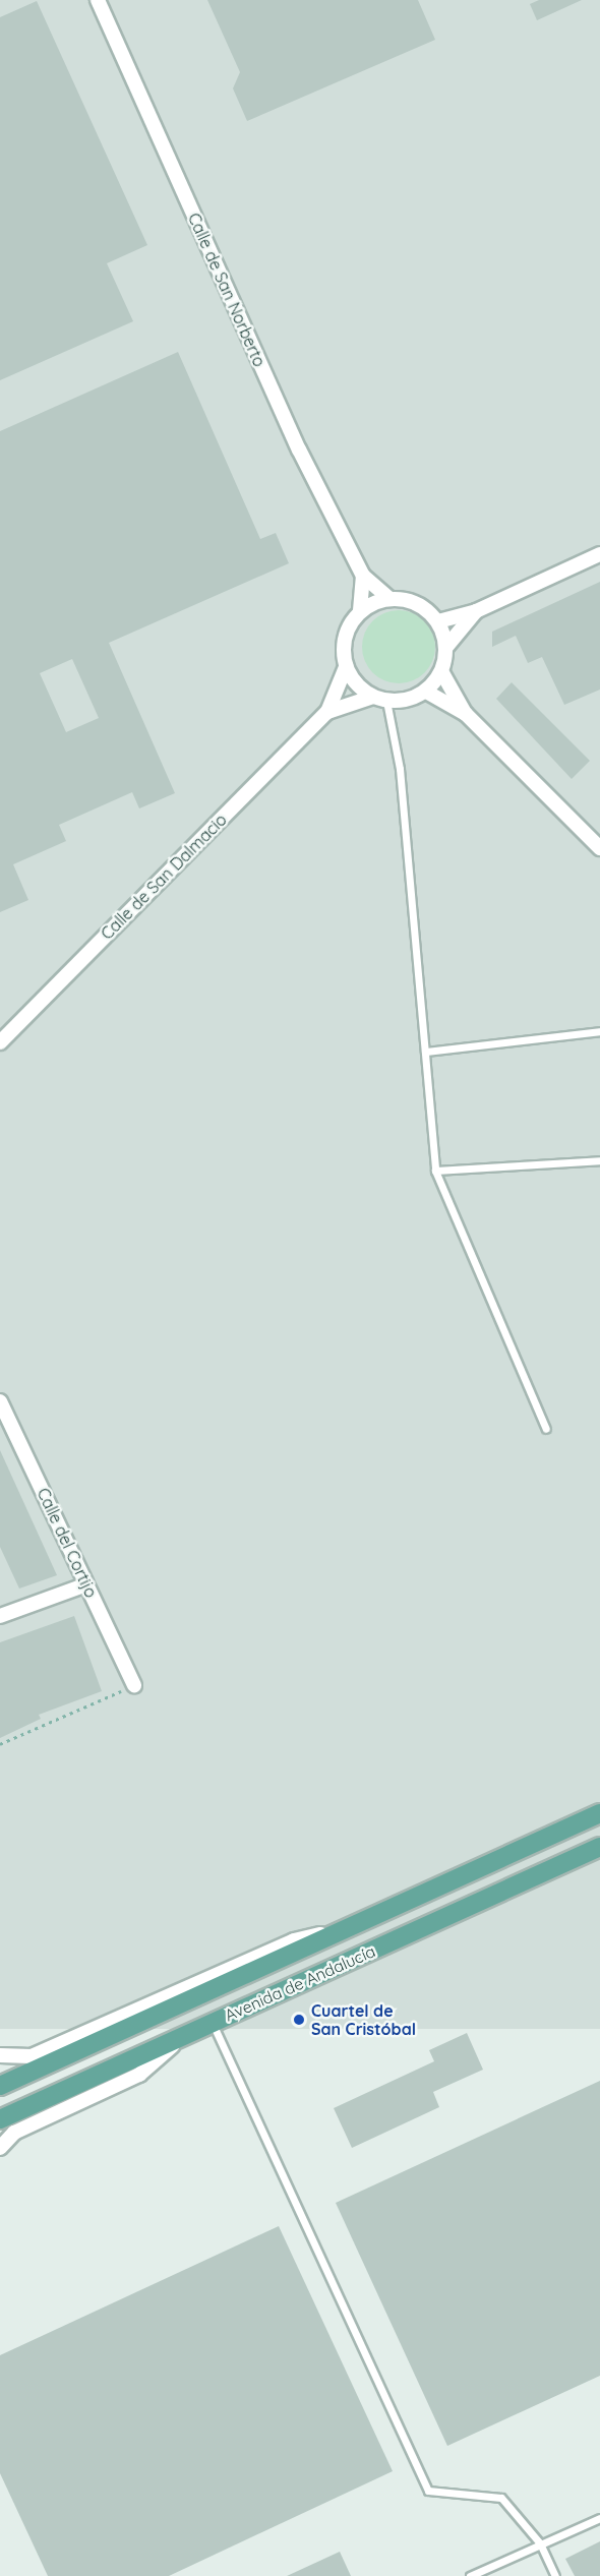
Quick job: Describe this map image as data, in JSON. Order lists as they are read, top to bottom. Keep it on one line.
{"streets":{"main road":["Avenida de Andalucía"],"street":["Calle de San Norberto","Calle de San Dalmacio","Calle del Cortijo"]},"crossings":[["Calle de San Norberto","Calle de San Dalmacio"]],"places":["Cuartel de San Cristóbal"]}
